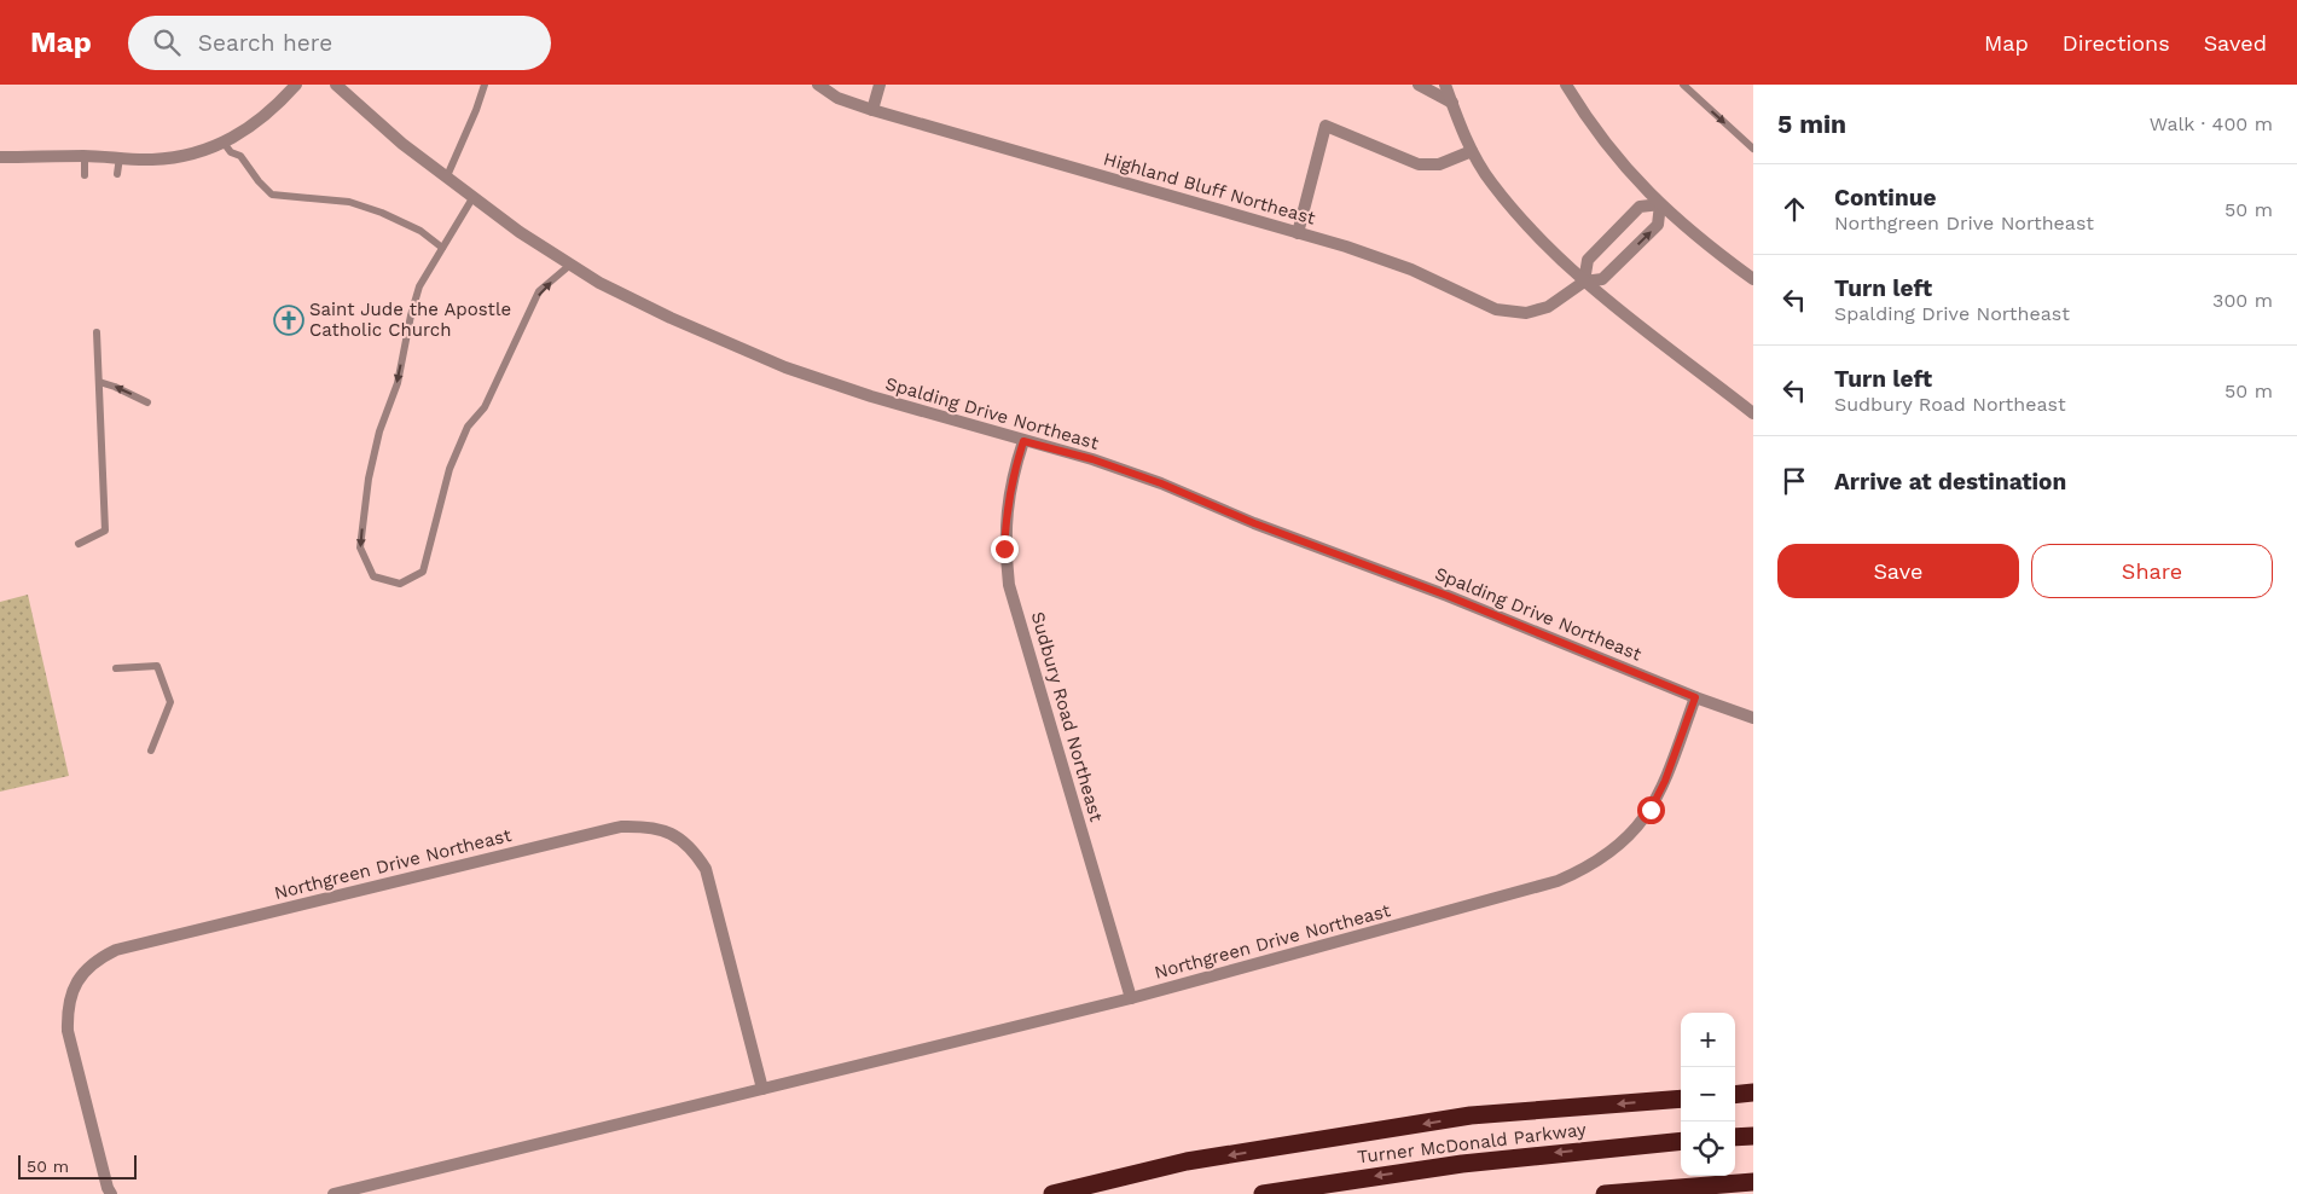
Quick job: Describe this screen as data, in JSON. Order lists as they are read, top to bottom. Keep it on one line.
{"streets":{"highway":["Turner McDonald Parkway"],"street":["Highland Bluff Northeast","Spalding Drive Northeast","Sudbury Road Northeast","Northgreen Drive Northeast"]},"crossings":[["Spalding Drive Northeast","Sudbury Road Northeast"],["Spalding Drive Northeast","Northgreen Drive Northeast"],["Sudbury Road Northeast","Northgreen Drive Northeast"]],"places":{"church":["Saint Jude the Apostle Catholic Church"]},"scale_bar":"50 m","page":{"header":"Map","search":"Search here","nav":["Map","Directions","Saved"],"heading":["5 min","Walk · 400 m"],"list":[["Continue","Northgreen Drive Northeast","50 m"],["Turn left","Spalding Drive Northeast","300 m"],["Turn left","Sudbury Road Northeast","50 m"],"Arrive at destination"],"buttons":["Save","Share"],"map_buttons":["+","−"],"scale":"50 m"}}
